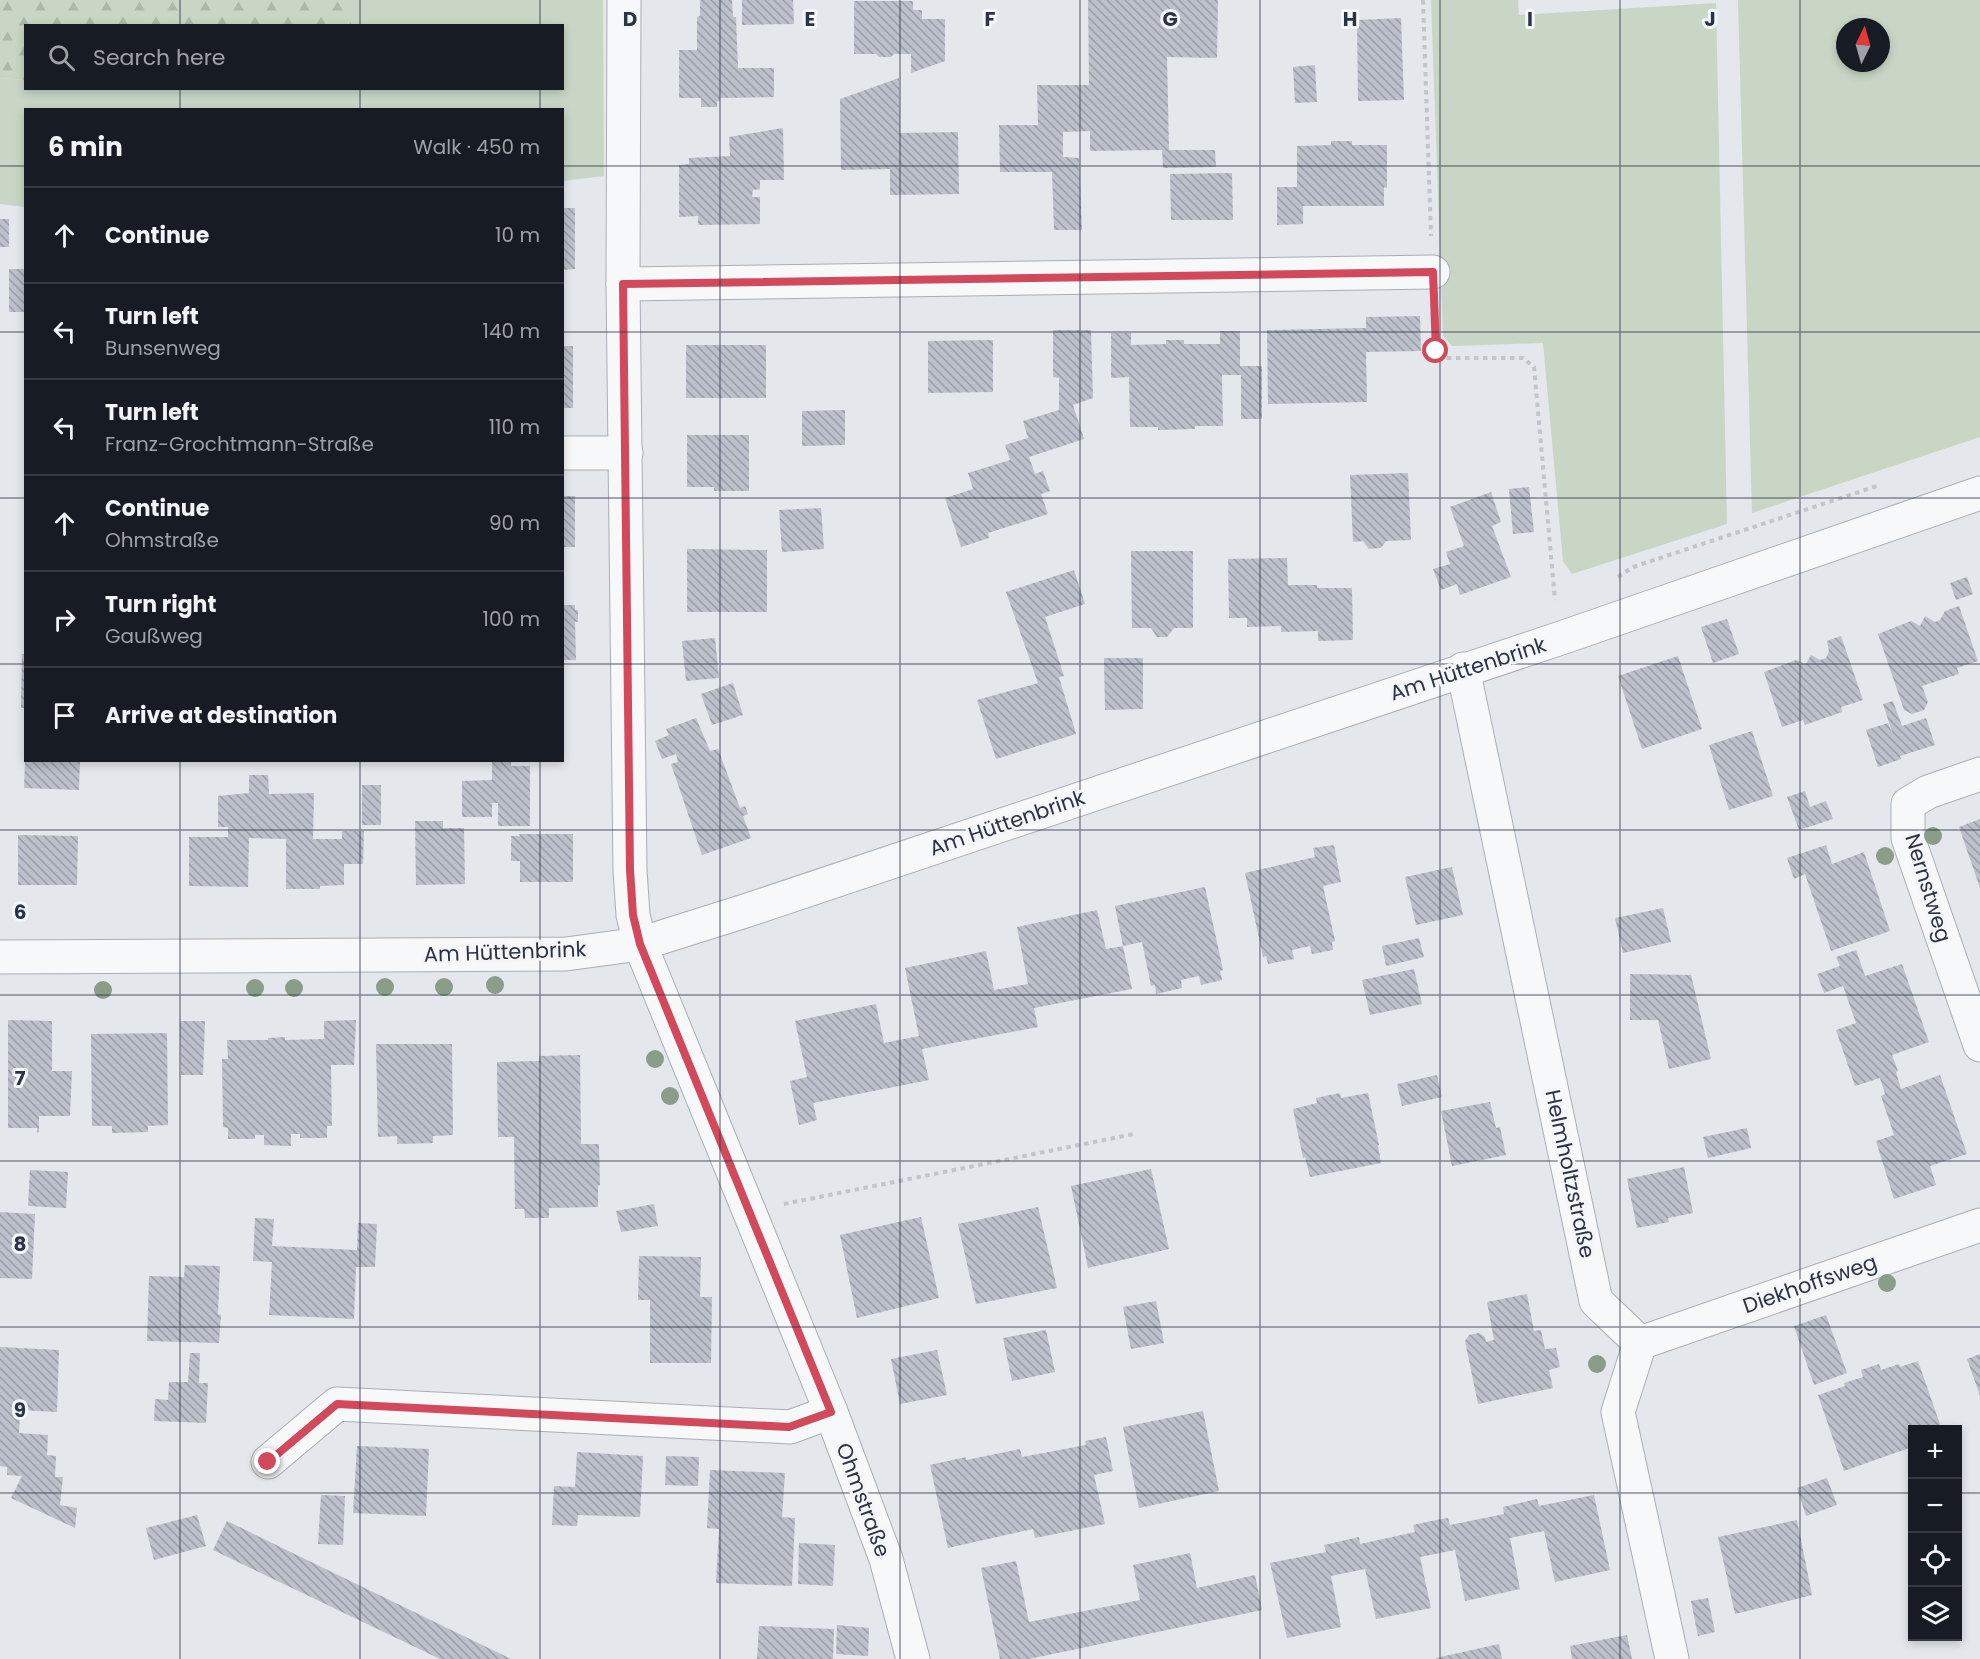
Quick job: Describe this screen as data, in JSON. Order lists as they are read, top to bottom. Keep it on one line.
{"streets":{"street":["Am Hüttenbrink","Nernstweg","Helmholtzstraße","Diekhoffsweg","Ohmstraße"]},"crossings":[["Am Hüttenbrink","Helmholtzstraße"],["Am Hüttenbrink","Ohmstraße"],["Helmholtzstraße","Diekhoffsweg"]],"north":"top","page":{"search":"Search here","heading":["6 min","Walk · 450 m"],"list":[["Continue","10 m"],["Turn left","Bunsenweg","140 m"],["Turn left","Franz-Grochtmann-Straße","110 m"],["Continue","Ohmstraße","90 m"],["Turn right","Gaußweg","100 m"],"Arrive at destination"],"map_buttons":["+","−"]},"grid":{"columns":["D","E","F","G","H","I","J"],"rows":["6","7","8","9"]}}
